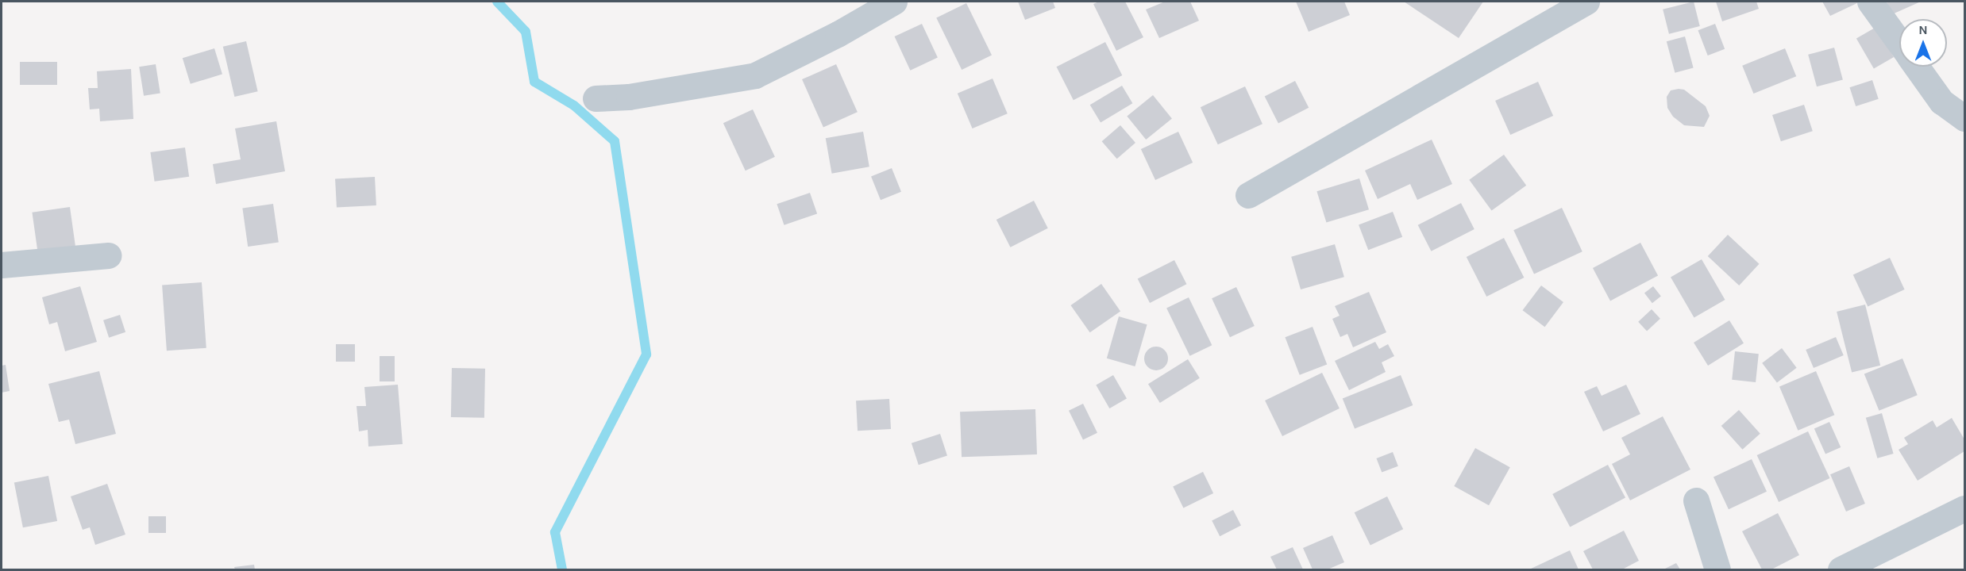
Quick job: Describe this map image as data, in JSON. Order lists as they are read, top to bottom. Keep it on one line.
{"north":"top"}
